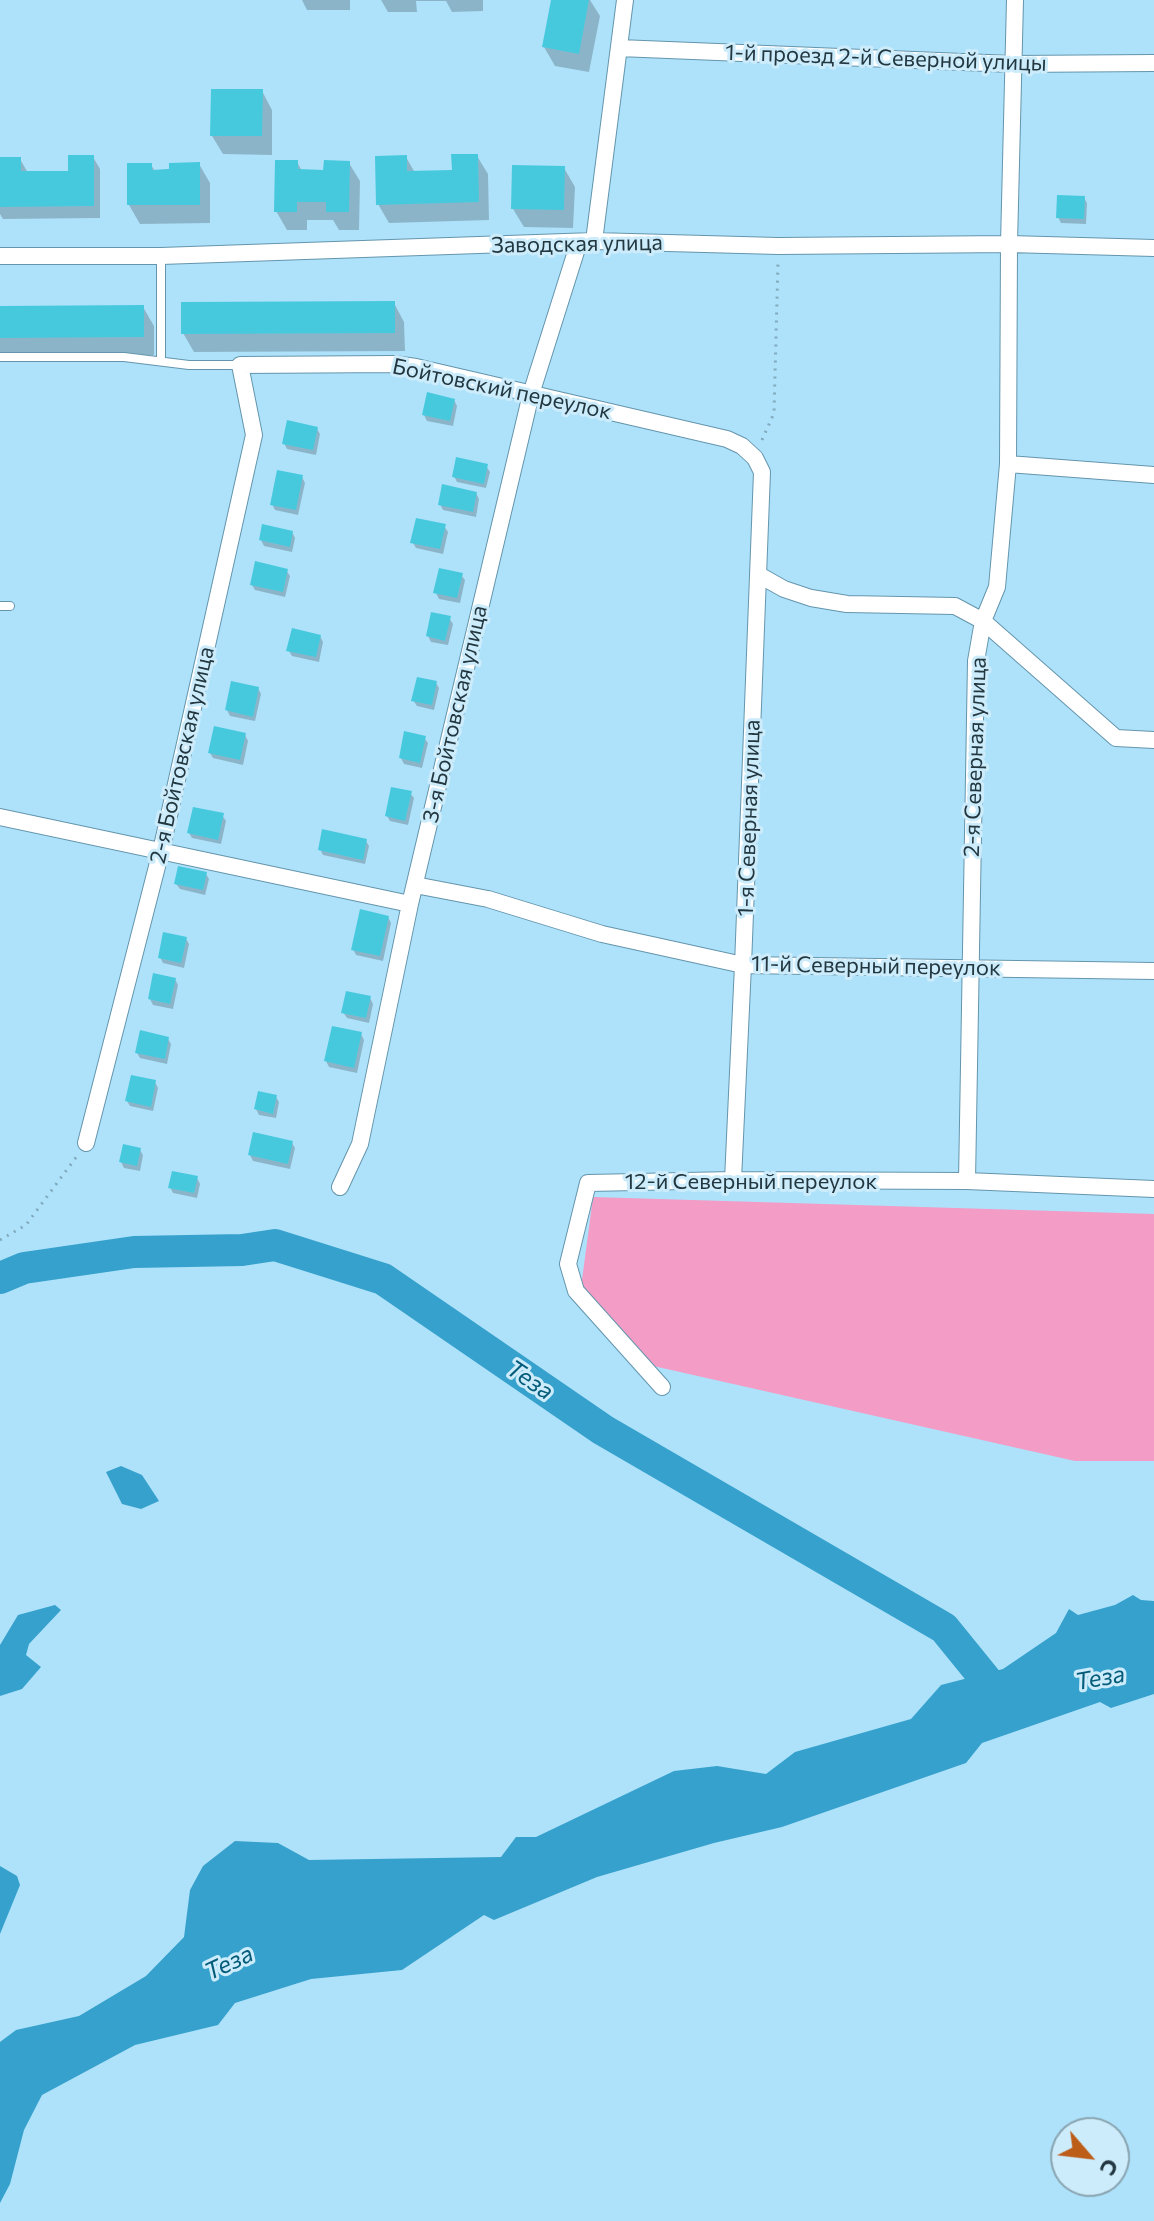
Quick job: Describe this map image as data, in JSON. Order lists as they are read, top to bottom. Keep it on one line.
{"streets":{"street":["1-й проезд 2-й Северной улицы","Заводская улица","Бойтовский переулок","3-я Бойтовская улица","2-я Бойтовская улица","2-я Северная улица","1-я Северная улица","11-й Северный переулок","12-й Северный переулок"]},"crossings":[["1-й проезд 2-й Северной улицы","2-я Северная улица"],["Заводская улица","3-я Бойтовская улица"],["Заводская улица","2-я Северная улица"],["Бойтовский переулок","3-я Бойтовская улица"],["Бойтовский переулок","2-я Бойтовская улица"],["Бойтовский переулок","1-я Северная улица"],["3-я Бойтовская улица","11-й Северный переулок"],["2-я Северная улица","11-й Северный переулок"],["2-я Северная улица","12-й Северный переулок"],["1-я Северная улица","11-й Северный переулок"],["1-я Северная улица","12-й Северный переулок"]],"water":["Теза"],"north":"bottom right"}
